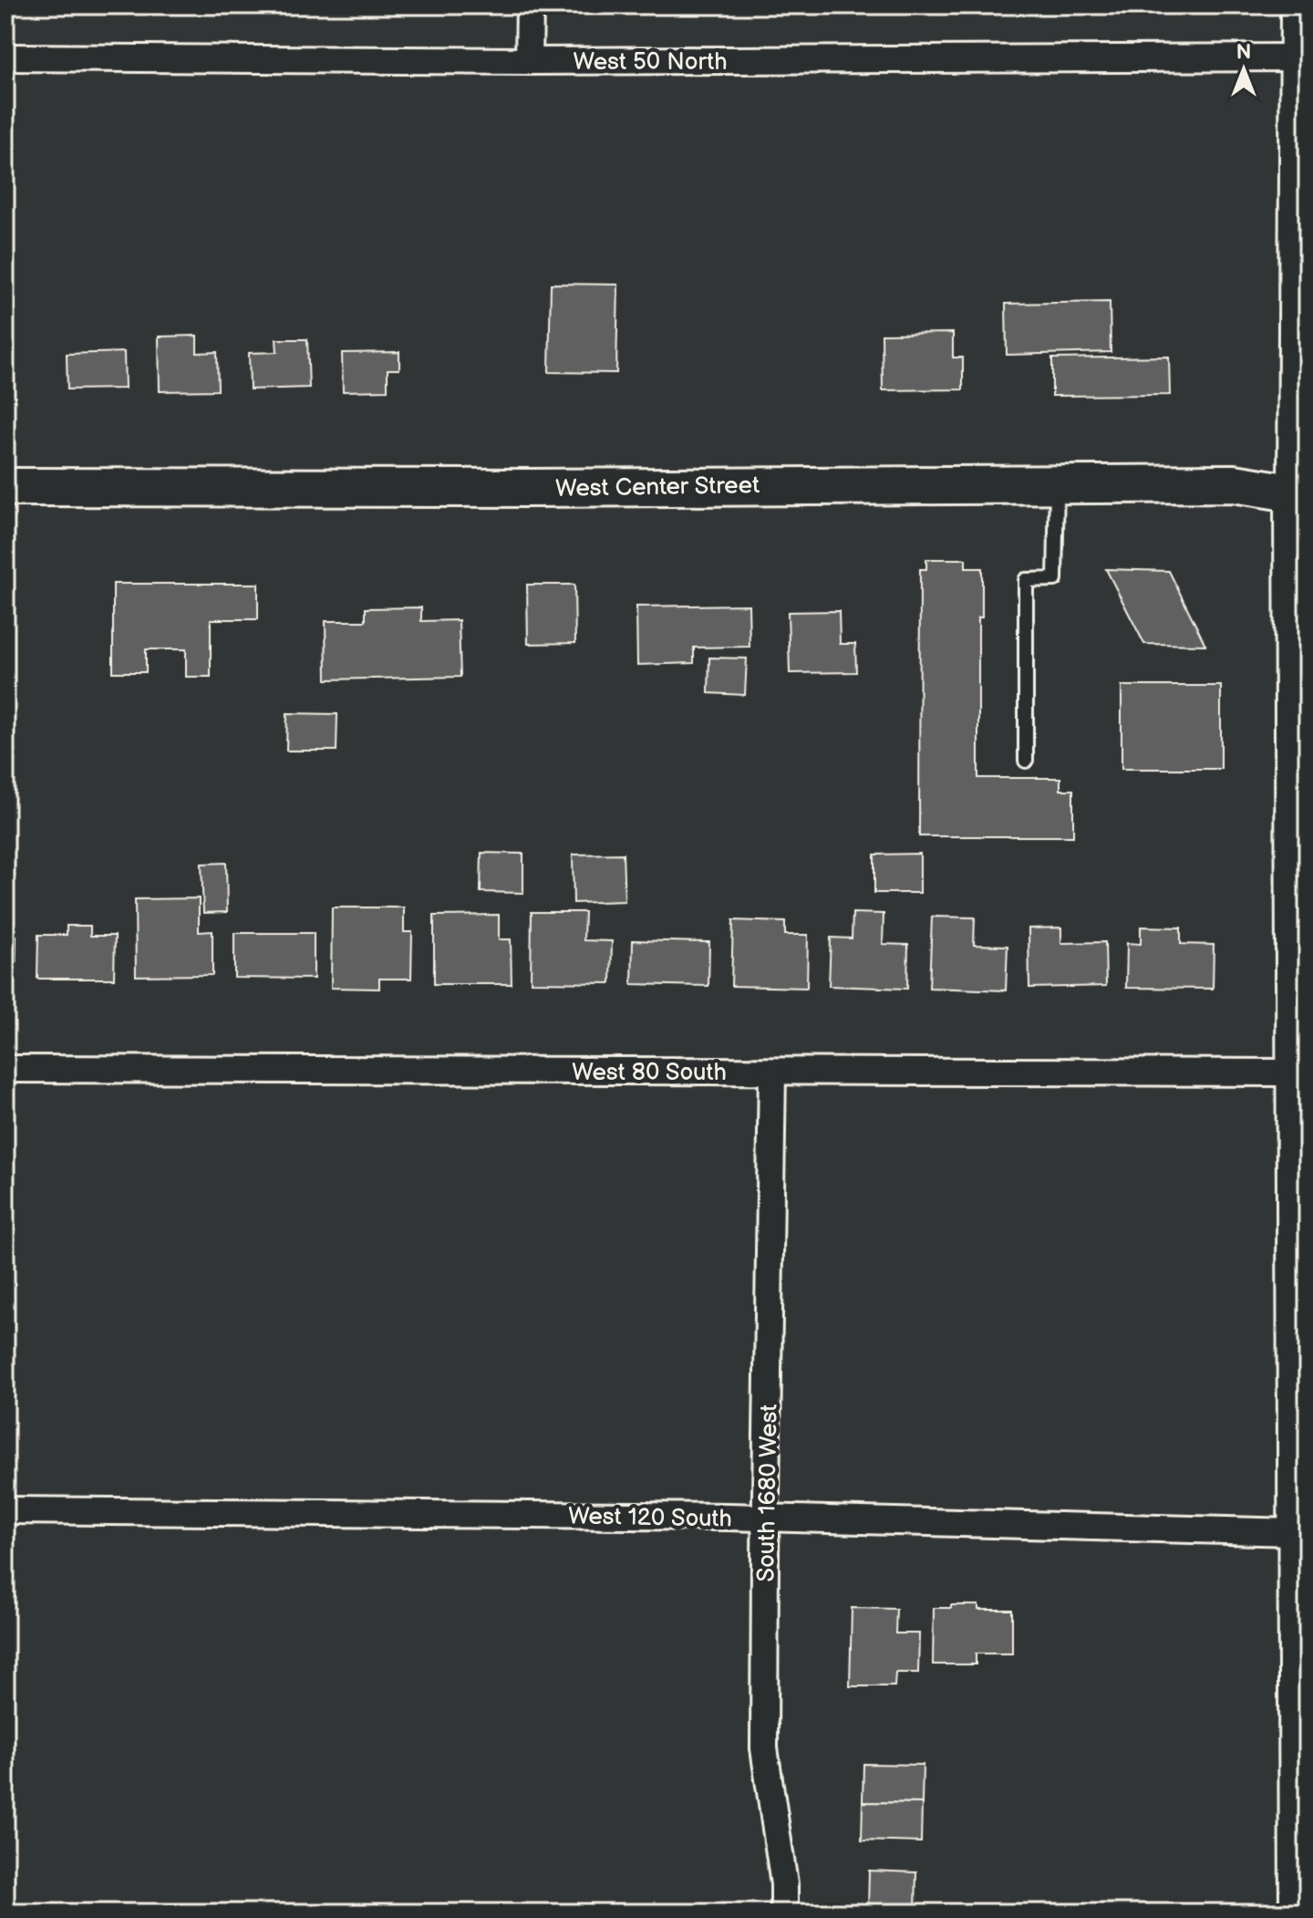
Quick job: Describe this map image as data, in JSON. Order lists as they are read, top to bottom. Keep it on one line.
{"streets":{"main road":["West Center Street"],"street":["West 50 North","West 80 South","South 1680 West","West 120 South"]},"crossings":[["West 80 South","South 1680 West"],["South 1680 West","West 120 South"]],"north":"top"}
